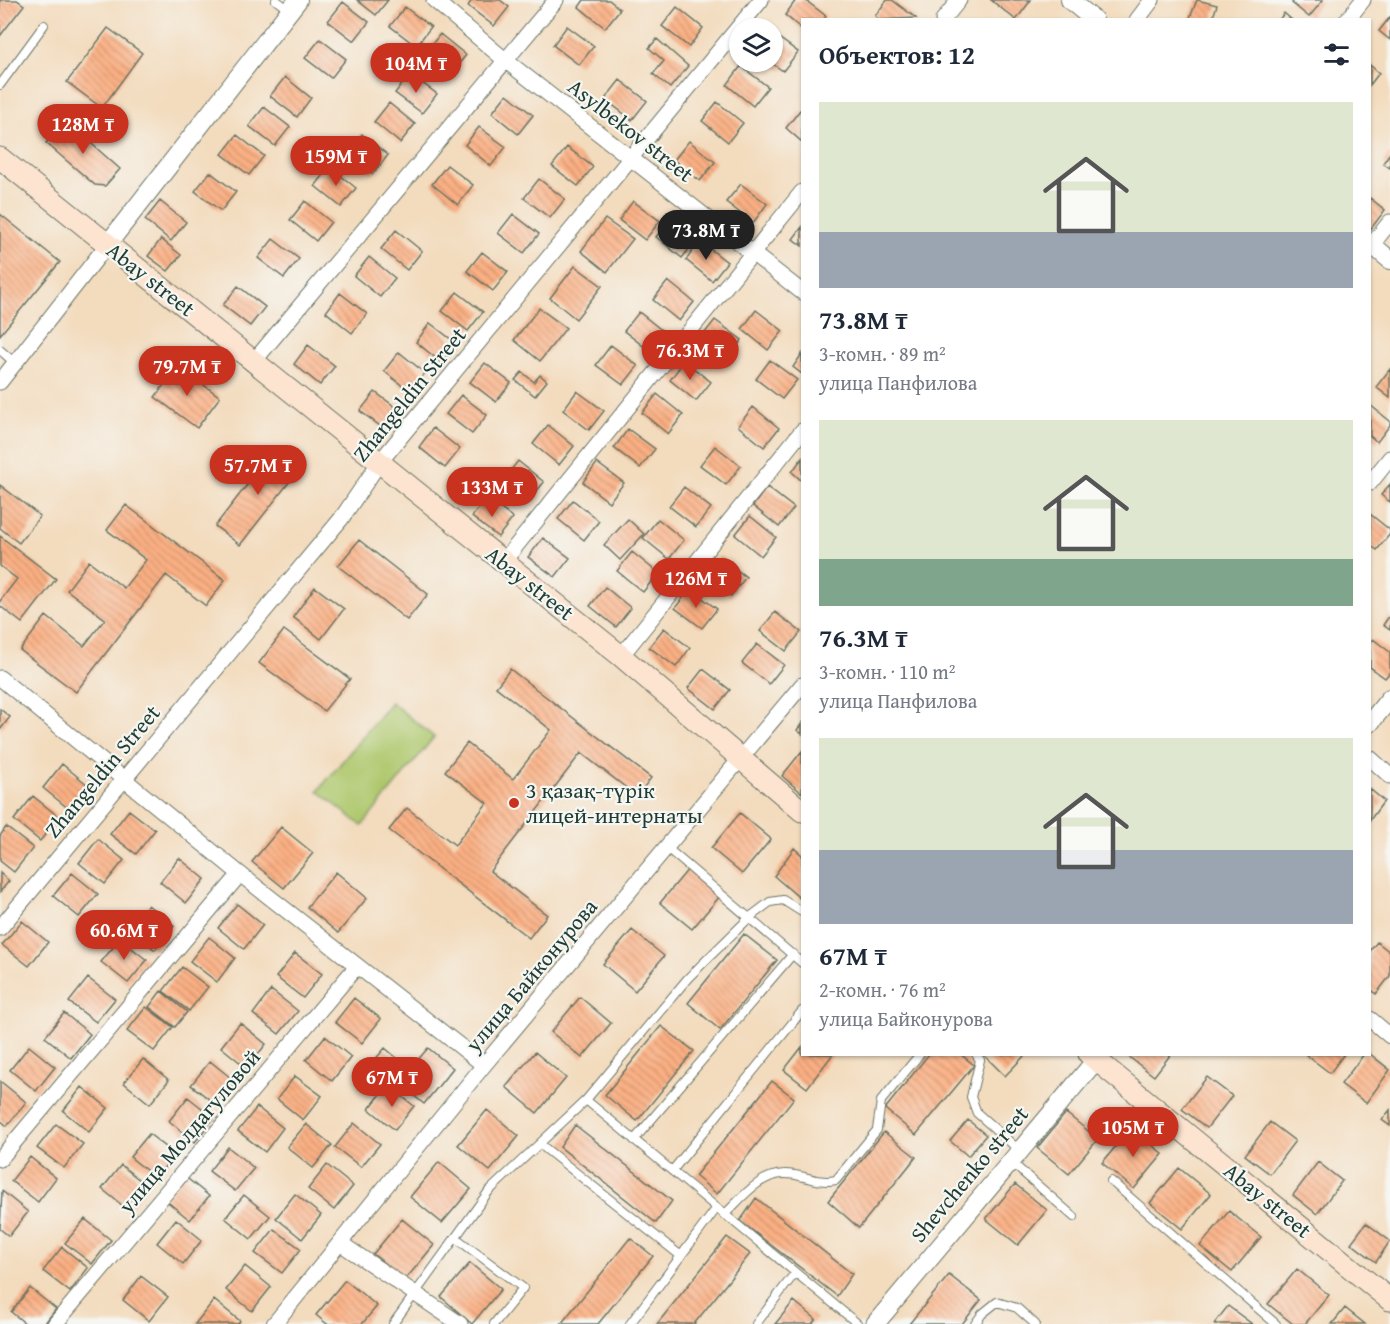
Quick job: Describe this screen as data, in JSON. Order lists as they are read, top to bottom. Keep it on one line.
{"streets":{"main road":["Abay street"],"street":["Asylbekov street","Zhangeldin Street","улица Байконурова","улица Молдагуловой","Shevchenko street"]},"crossings":[["Asylbekov street","Zhangeldin Street"],["Abay street","Zhangeldin Street"],["Abay street","улица Байконурова"],["Abay street","Shevchenko street"]],"places":["3 қазақ-түрік лицей-интернаты"],"page":{"heading":"Объектов: 12","price":["104M ₸","128M ₸","159M ₸","73.8M ₸","76.3M ₸","79.7M ₸","57.7M ₸","133M ₸","126M ₸","60.6M ₸","67M ₸","105M ₸"],"list":[{"name":"73.8M ₸","note":"3-комн. · 89 m² · улица Панфилова"},{"name":"76.3M ₸","note":"3-комн. · 110 m² · улица Панфилова"},{"name":"67M ₸","note":"2-комн. · 76 m² · улица Байконурова"}]}}
